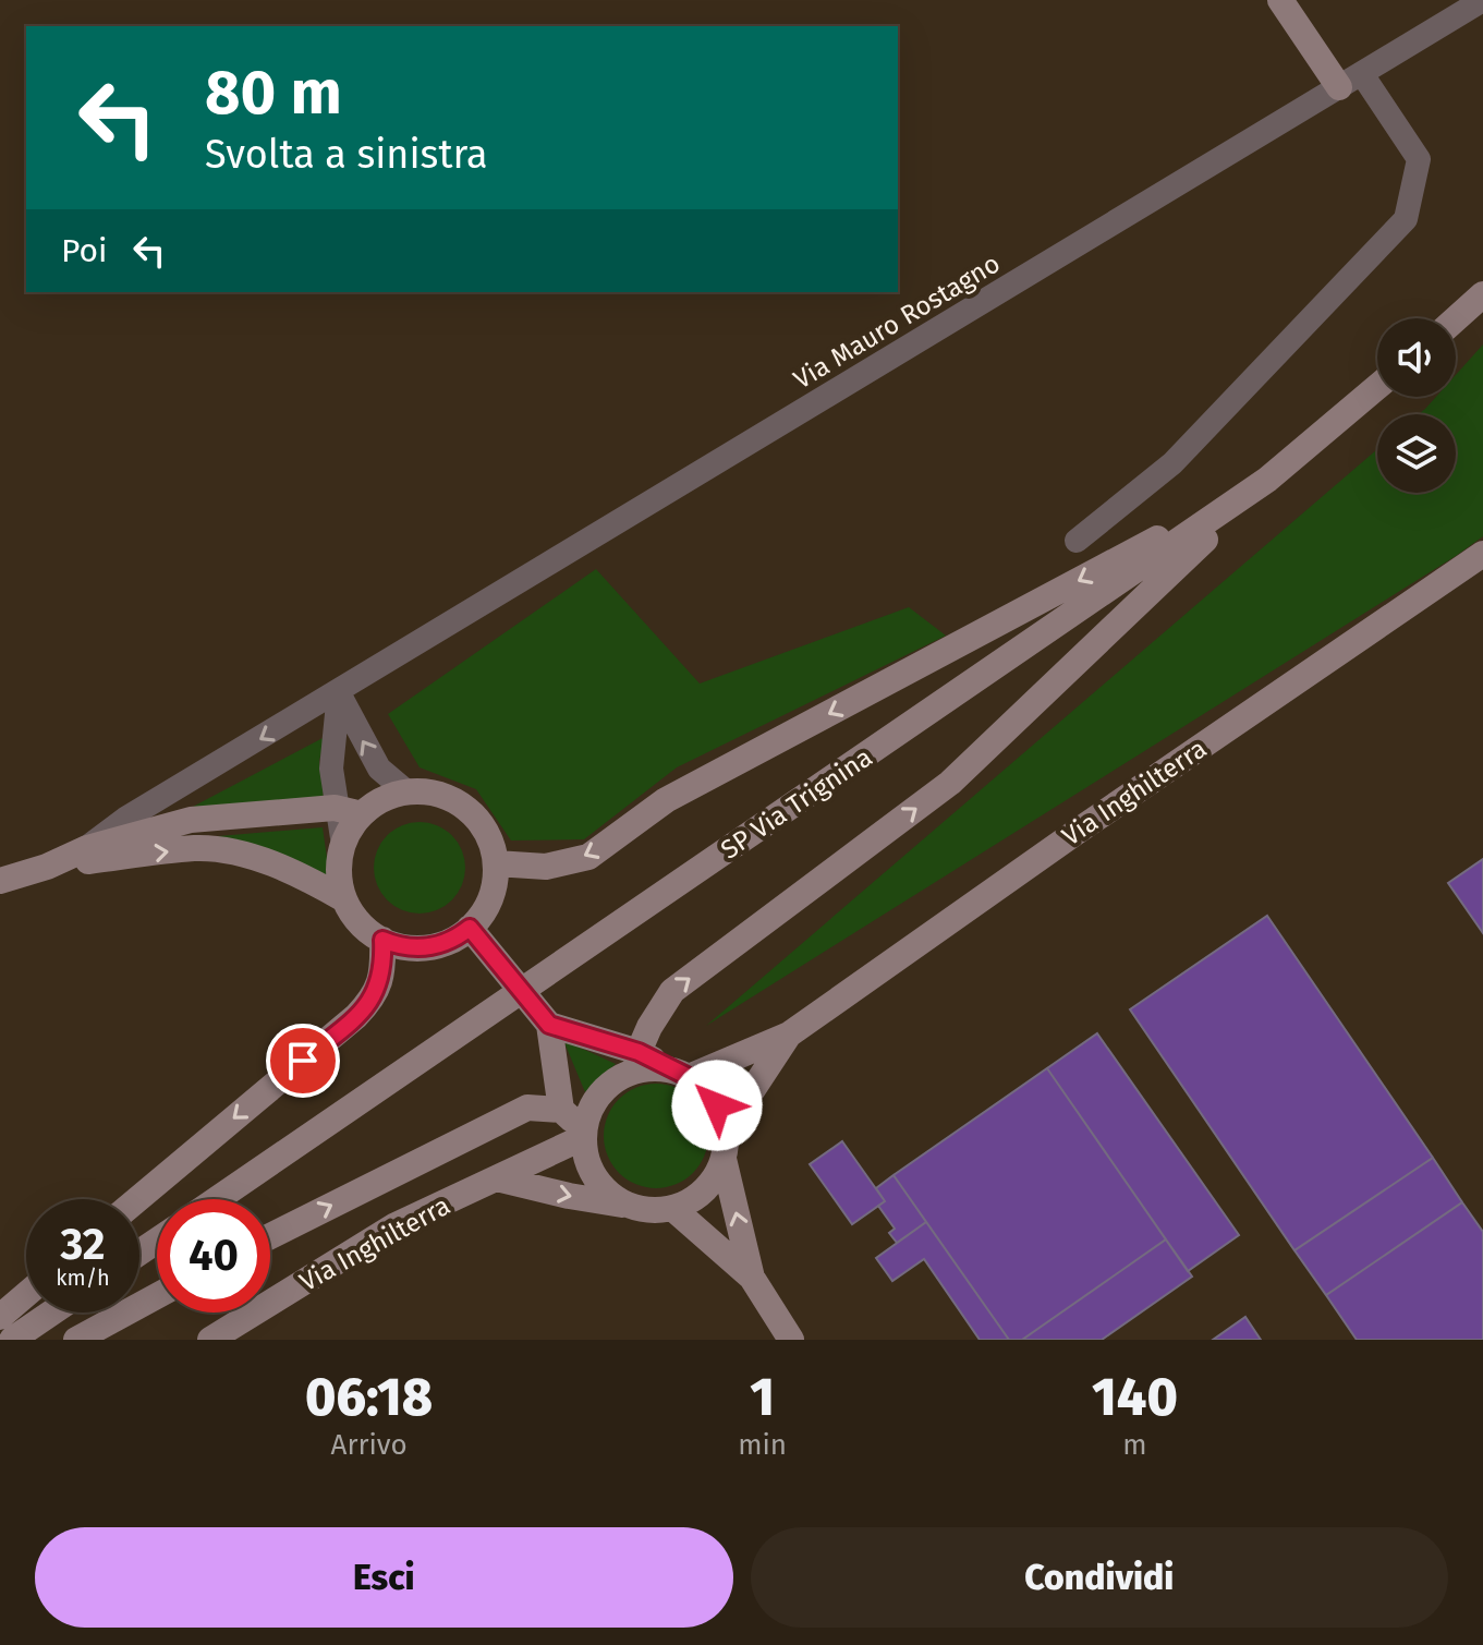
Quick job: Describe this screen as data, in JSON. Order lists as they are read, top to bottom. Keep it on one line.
{"streets":{"main road":["Via Inghilterra","SP Via Trignina"],"street":["Via Mauro Rostagno"]},"page":{"turn":["80 m","Svolta a sinistra"],"then":"Poi","speed":"32 km/h","limit":"40","eta":["06:18","Arrivo","1","min","140","m"],"buttons":["Esci","Condividi"]}}
